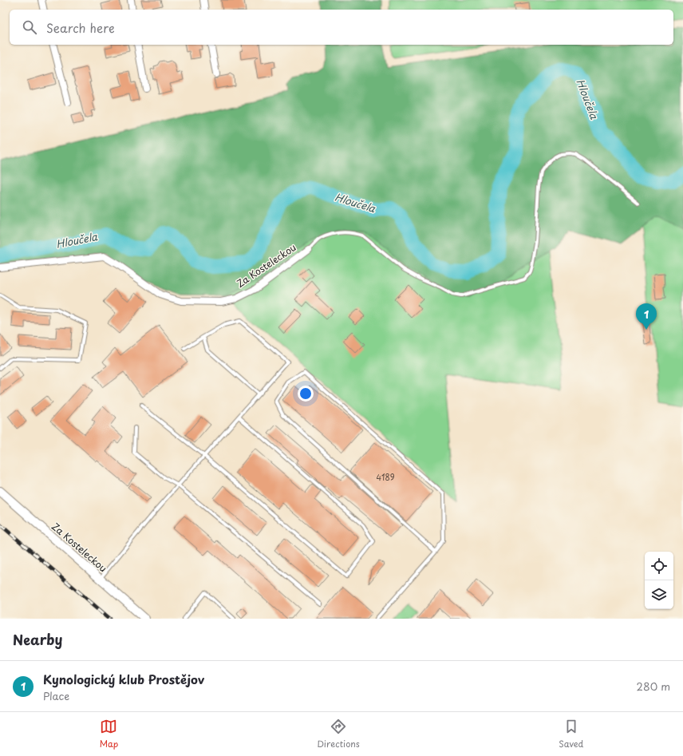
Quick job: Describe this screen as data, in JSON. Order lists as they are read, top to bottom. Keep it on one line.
{"streets":{"street":["Za Kosteleckou"]},"water":["Hloučela"],"house_numbers":["4189"],"page":{"search":"Search here","pins":"1","heading":"Nearby","list":[{"mark":"1","name":"Kynologický klub Prostějov","note":"Place","value":"280 m"}],"nav":["Map","Directions","Saved"]}}
